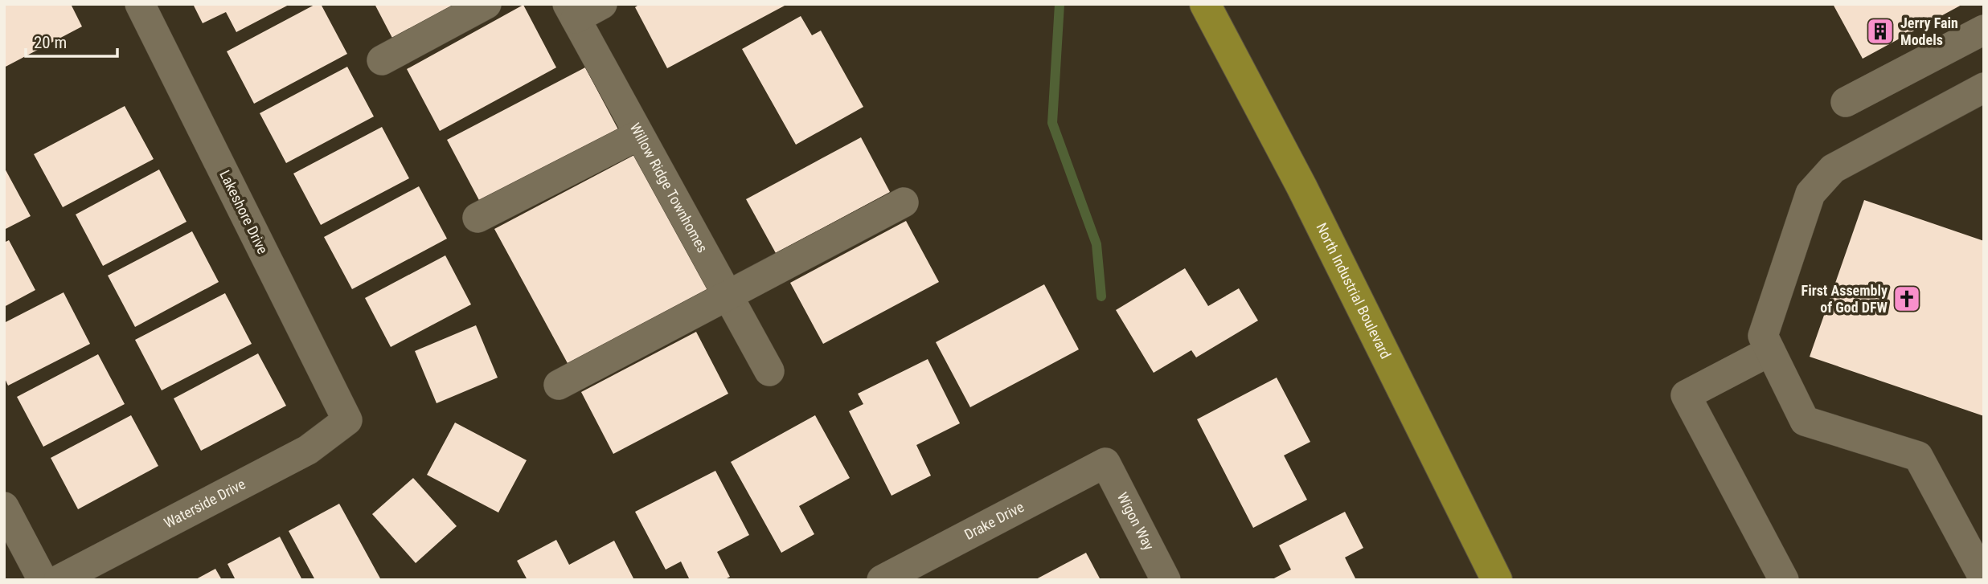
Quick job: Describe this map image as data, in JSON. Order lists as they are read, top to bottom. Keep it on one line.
{"streets":{"main road":["North Industrial Boulevard"],"street":["Willow Ridge Townhomes","Lakeshore Drive","Waterside Drive","Drake Drive","Wigon Way"]},"crossings":[["Lakeshore Drive","Waterside Drive"],["Drake Drive","Wigon Way"]],"places":{"building":["Jerry Fain Models"],"church":["First Assembly of God DFW"]},"scale_bar":"20 m"}
